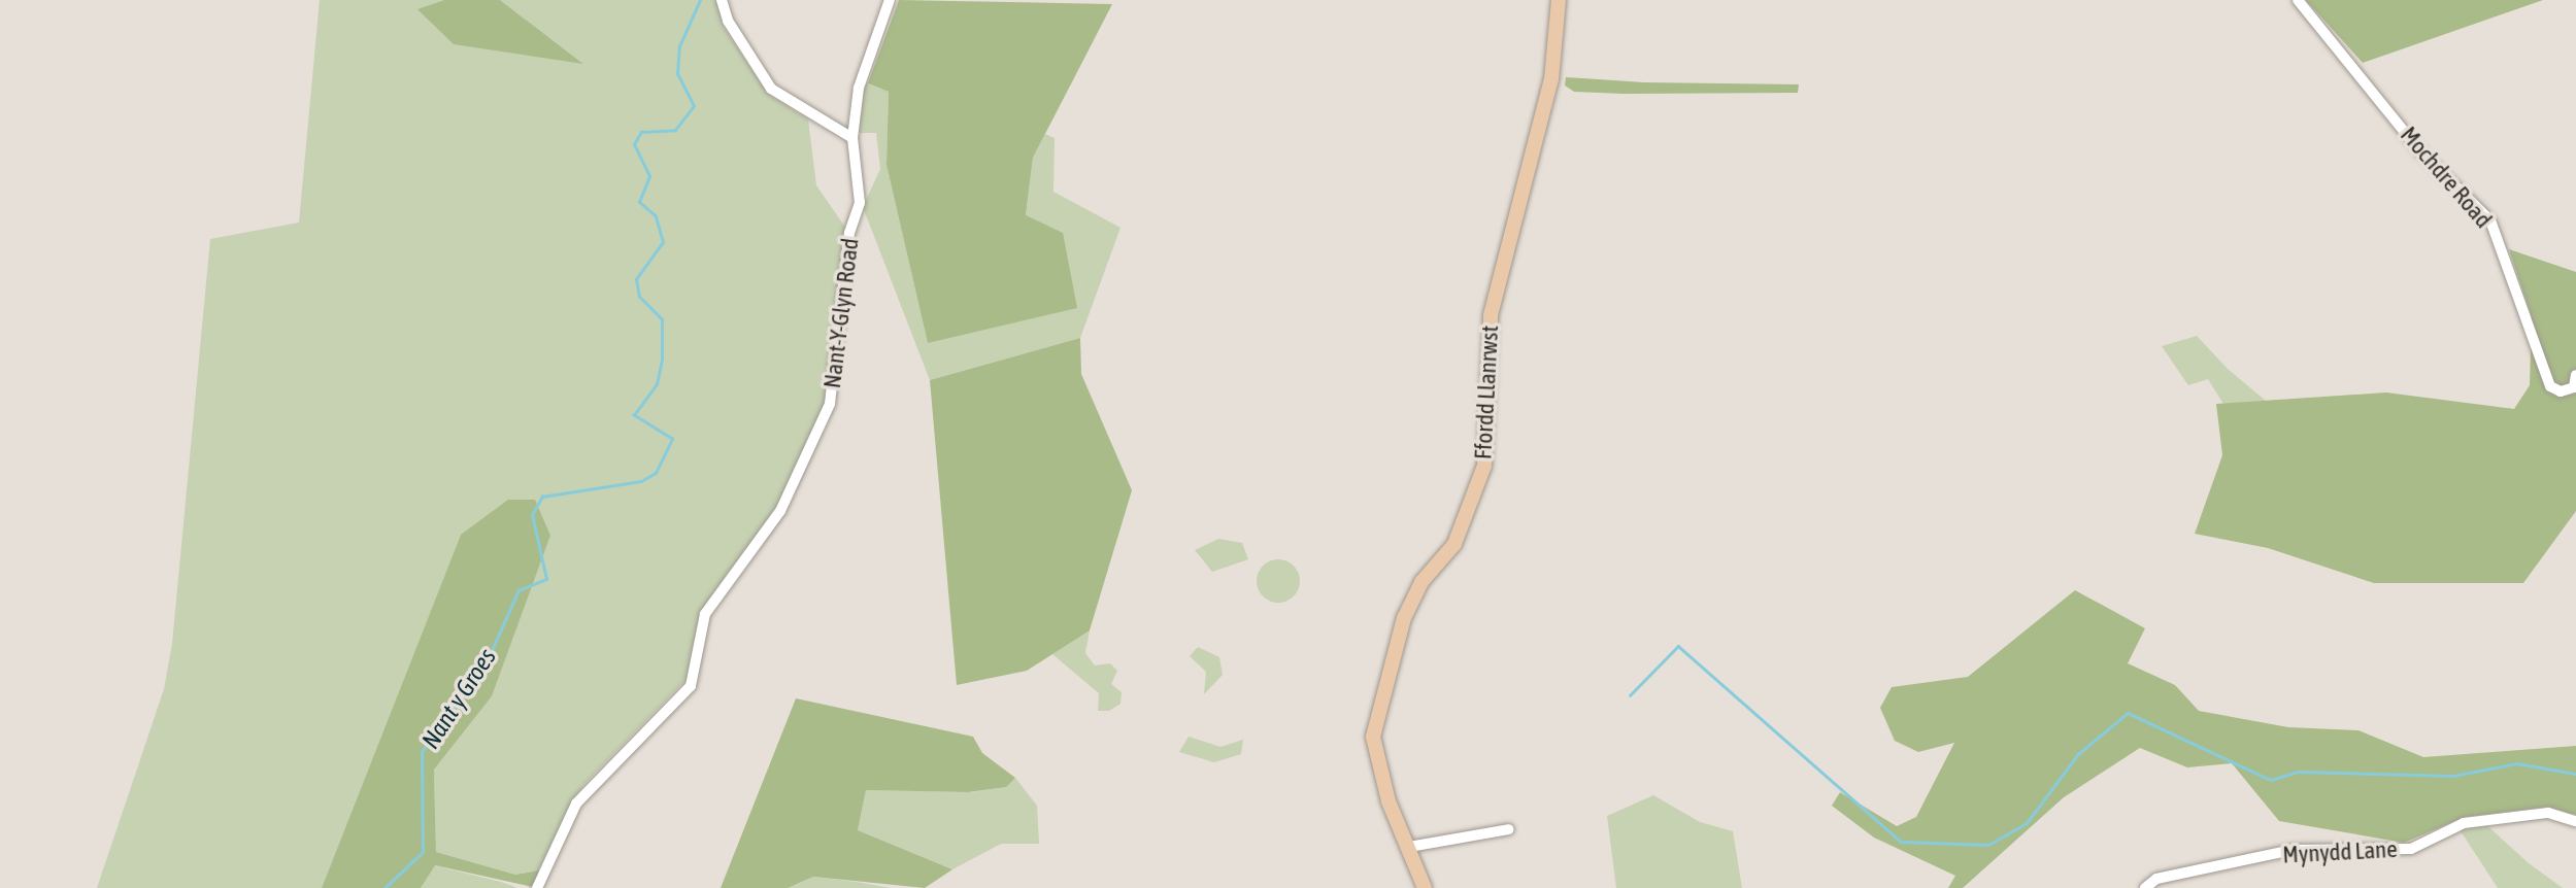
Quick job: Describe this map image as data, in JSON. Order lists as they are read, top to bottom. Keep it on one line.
{"streets":{"main road":["Ffordd Llanrwst"],"street":["Mochdre Road","Nant-Y-Glyn Road","Mynydd Lane"]},"water":["Nant y Groes"]}
